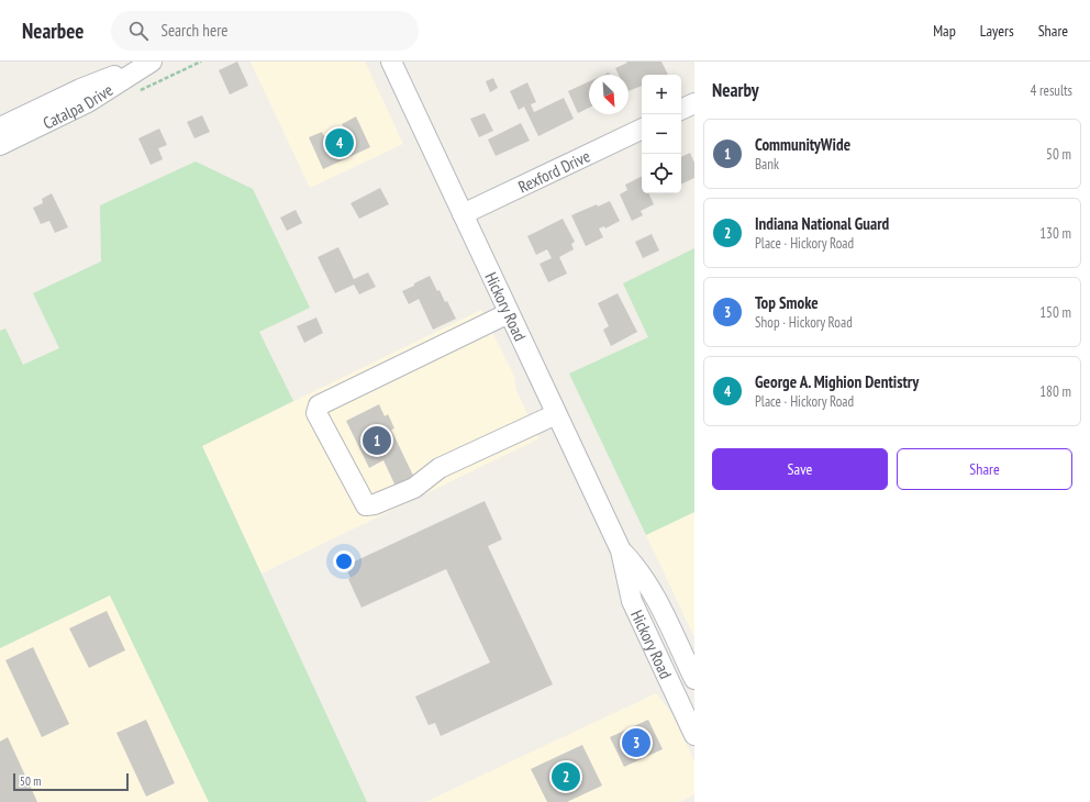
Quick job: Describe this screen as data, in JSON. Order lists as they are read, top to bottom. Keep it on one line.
{"streets":{"street":["Catalpa Drive","Rexford Drive","Hickory Road"]},"crossings":[["Rexford Drive","Hickory Road"]],"scale_bar":"50 m","north":"bottom right","page":{"header":"Nearbee","search":"Search here","nav":["Map","Layers","Share"],"heading":["Nearby","4 results"],"map_buttons":["+","−"],"list":[{"mark":"1","name":"CommunityWide","note":"Bank","value":"50 m"},{"mark":"2","name":"Indiana National Guard","note":"Place · Hickory Road","value":"130 m"},{"mark":"3","name":"Top Smoke","note":"Shop · Hickory Road","value":"150 m"},{"mark":"4","name":"George A. Mighion Dentistry","note":"Place · Hickory Road","value":"180 m"}],"pins":["4","1","3","2"],"buttons":["Save","Share"],"scale":"50 m"}}
